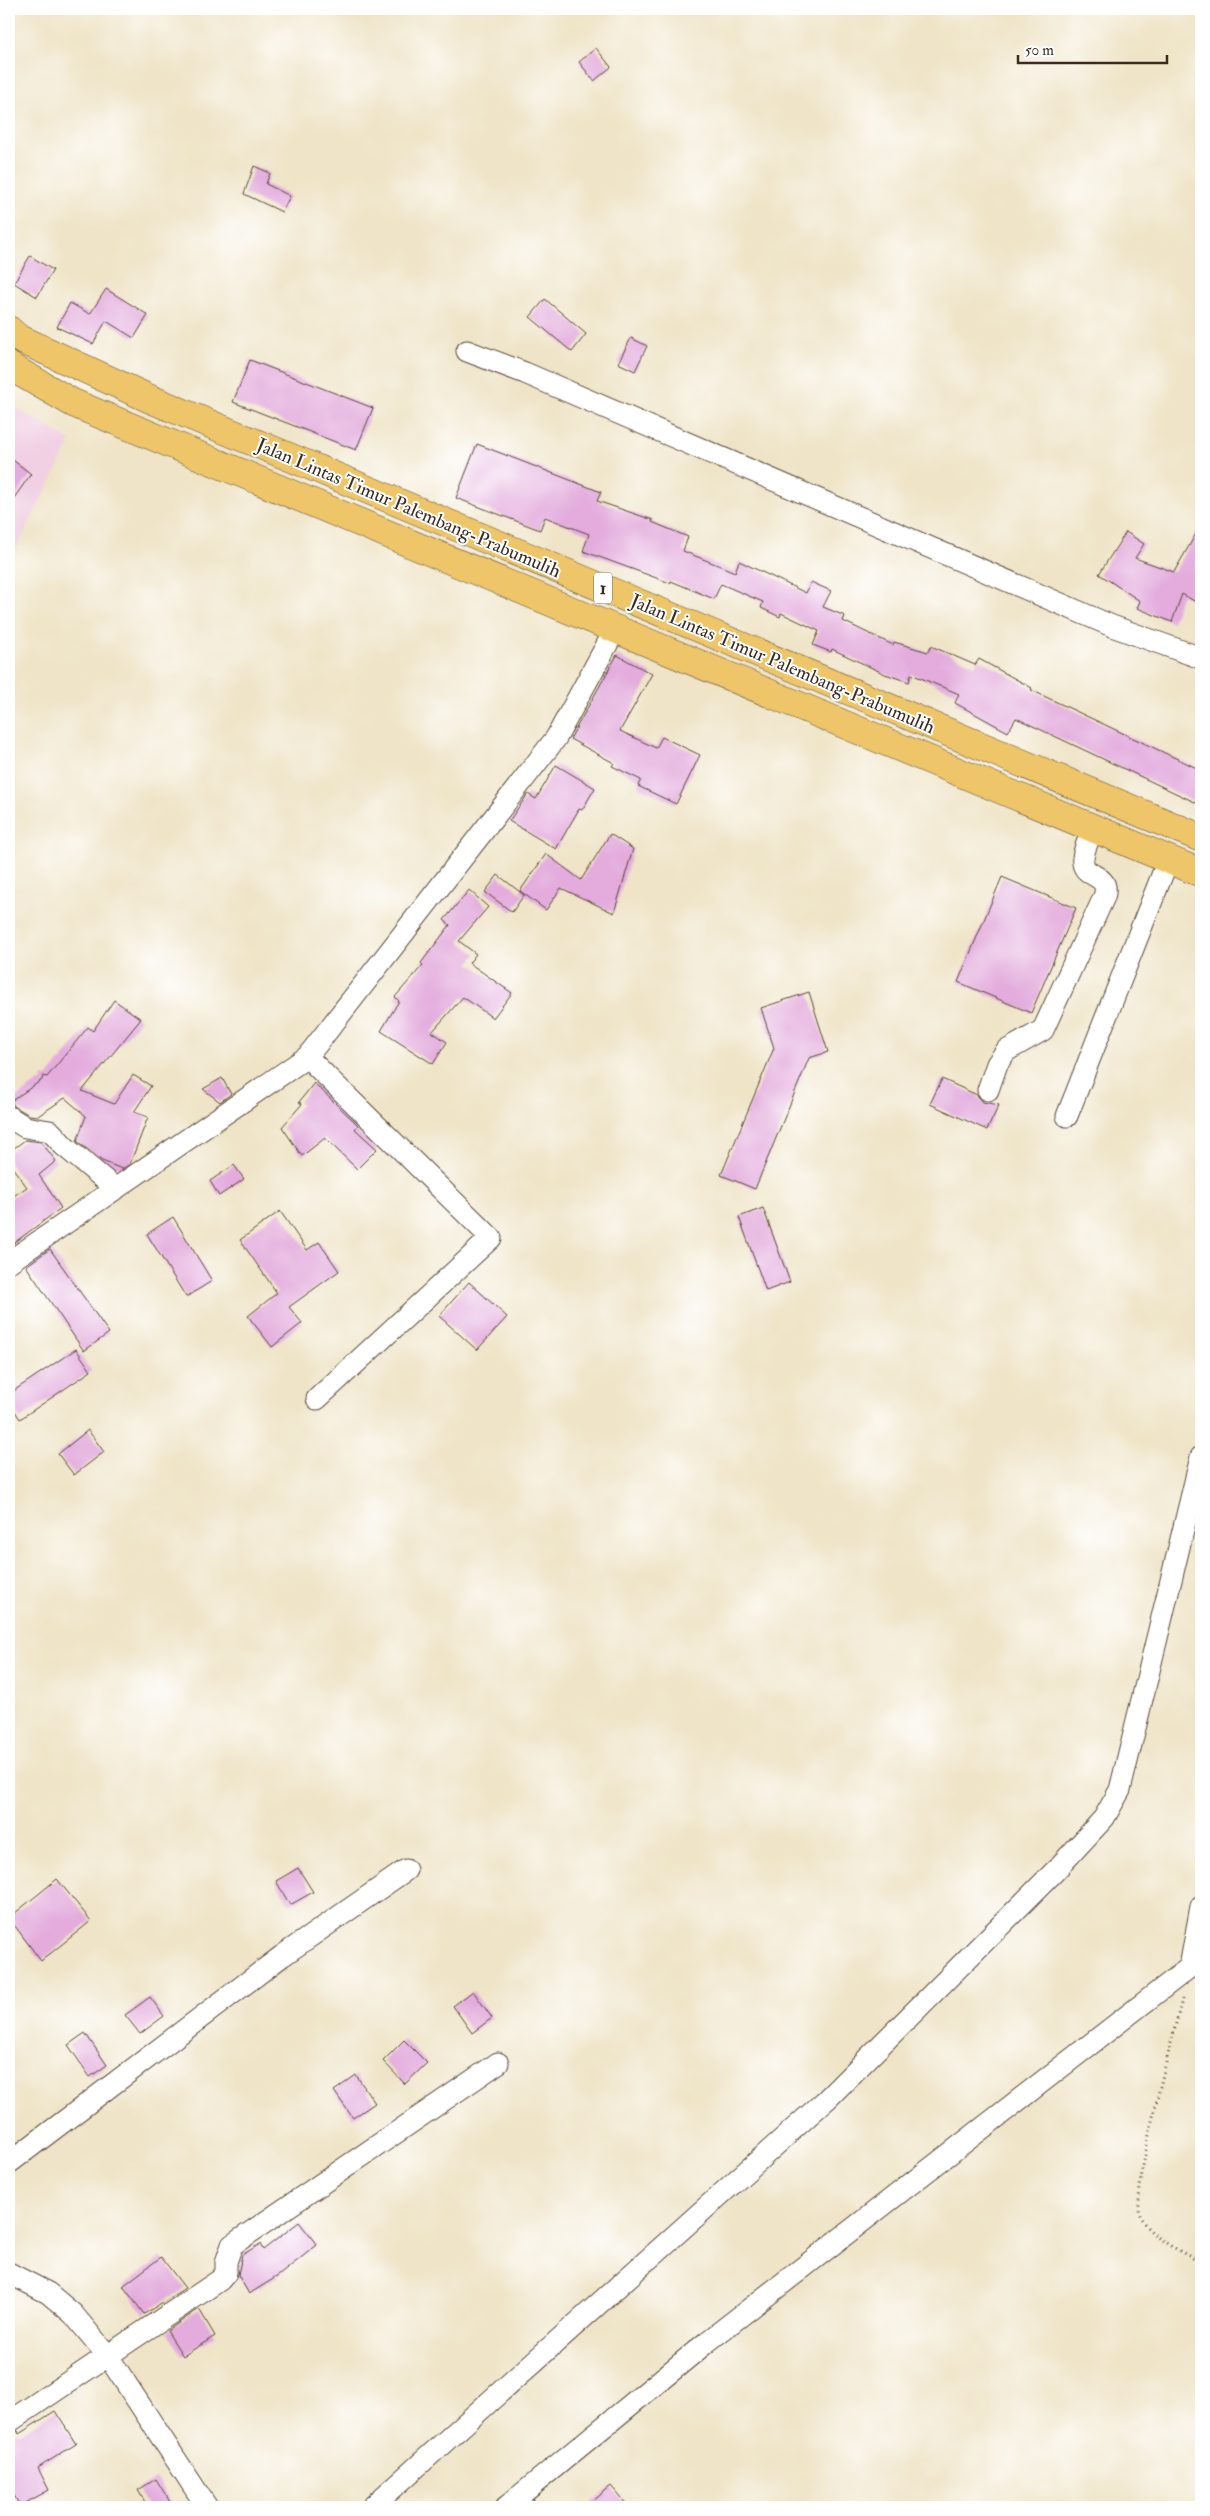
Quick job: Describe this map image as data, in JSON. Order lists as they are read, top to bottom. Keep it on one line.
{"streets":{"highway":["Jalan Lintas Timur Palembang-Prabumulih","1"]},"scale_bar":"50 m"}
